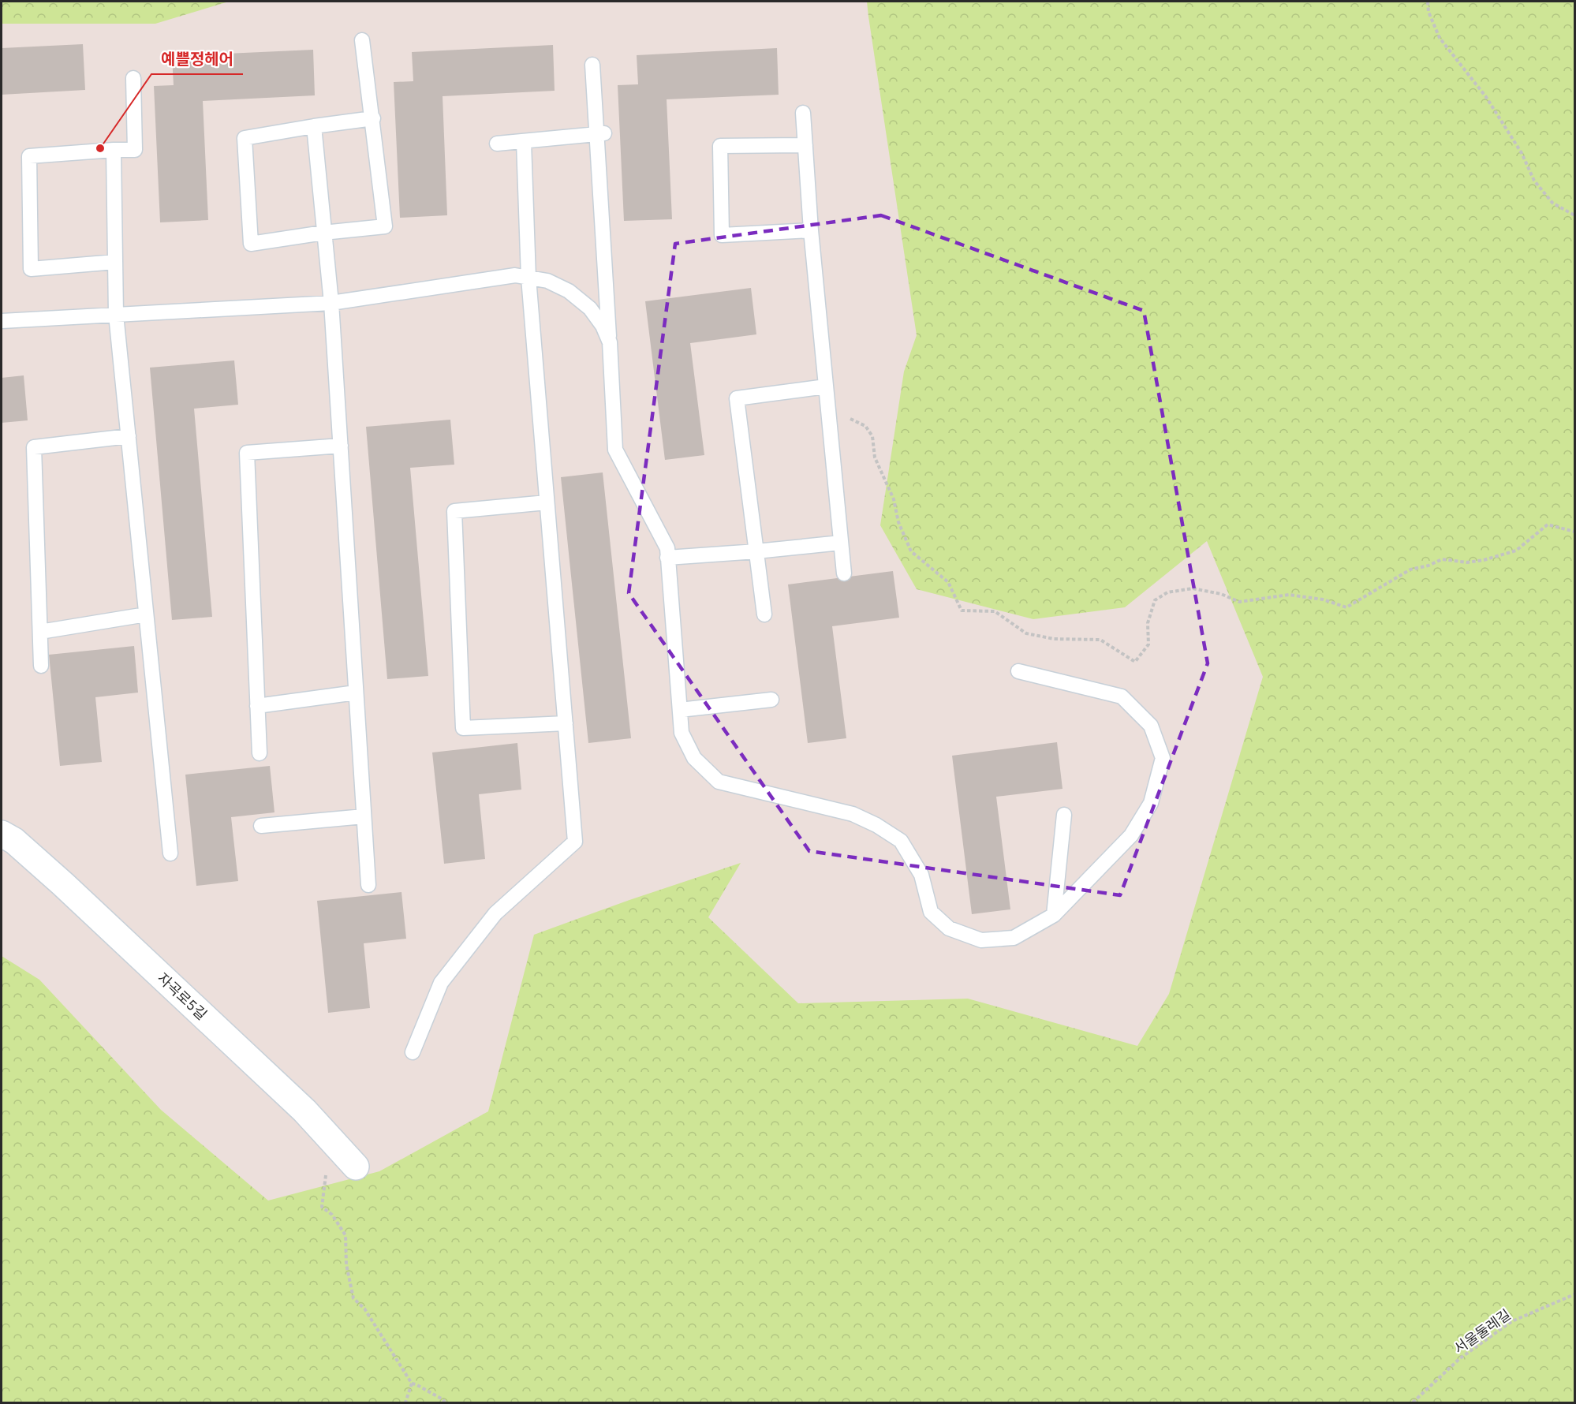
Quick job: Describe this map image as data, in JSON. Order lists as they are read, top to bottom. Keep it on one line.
{"streets":{"street":["자곡로5길"],"path":["서울둘레길"]},"places":["예쁠정헤어"]}
